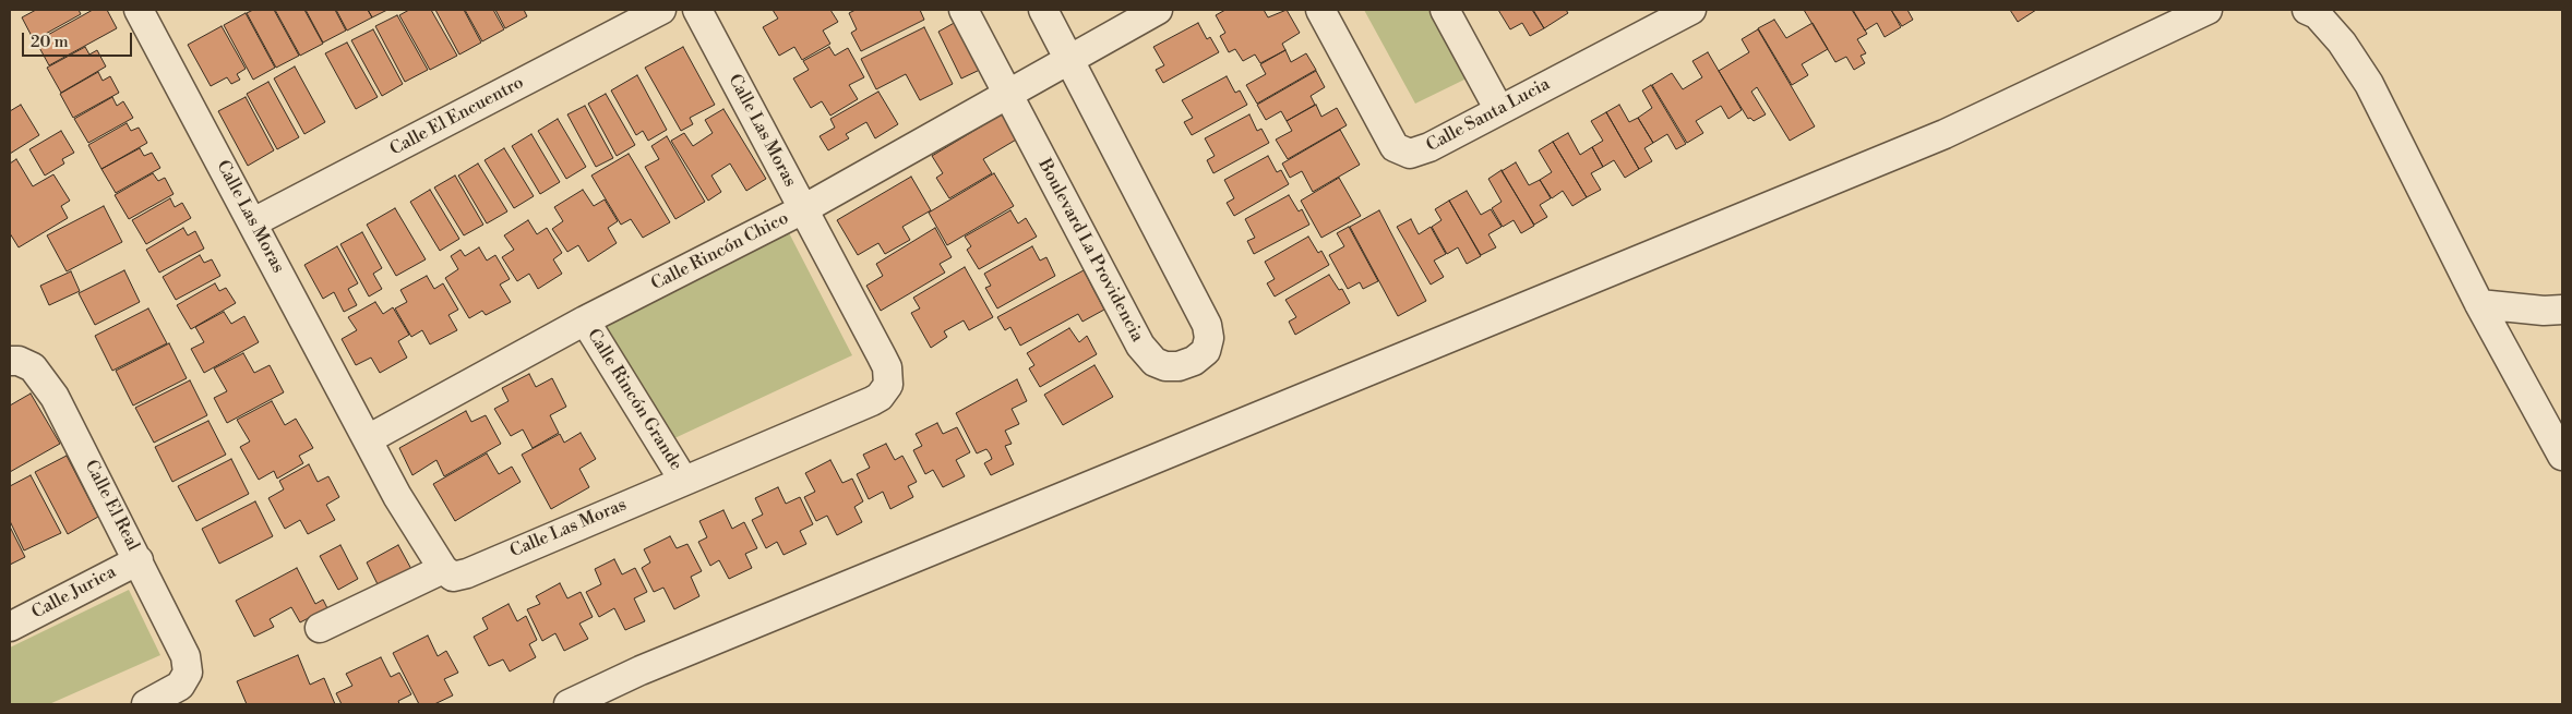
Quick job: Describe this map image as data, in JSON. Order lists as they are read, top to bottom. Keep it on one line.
{"streets":{"street":["Calle Santa Lucia","Calle El Encuentro","Calle Las Moras","Boulevard La Providencia","Calle Rincón Chico","Calle Rincón Grande","Calle El Real","Calle Jurica"]},"crossings":[["Calle El Encuentro","Calle Las Moras"],["Calle Las Moras","Calle Rincón Chico"],["Calle Las Moras","Calle Rincón Grande"],["Boulevard La Providencia","Calle Rincón Chico"],["Calle Rincón Chico","Calle Rincón Grande"],["Calle El Real","Calle Jurica"]],"scale_bar":"20 m"}
